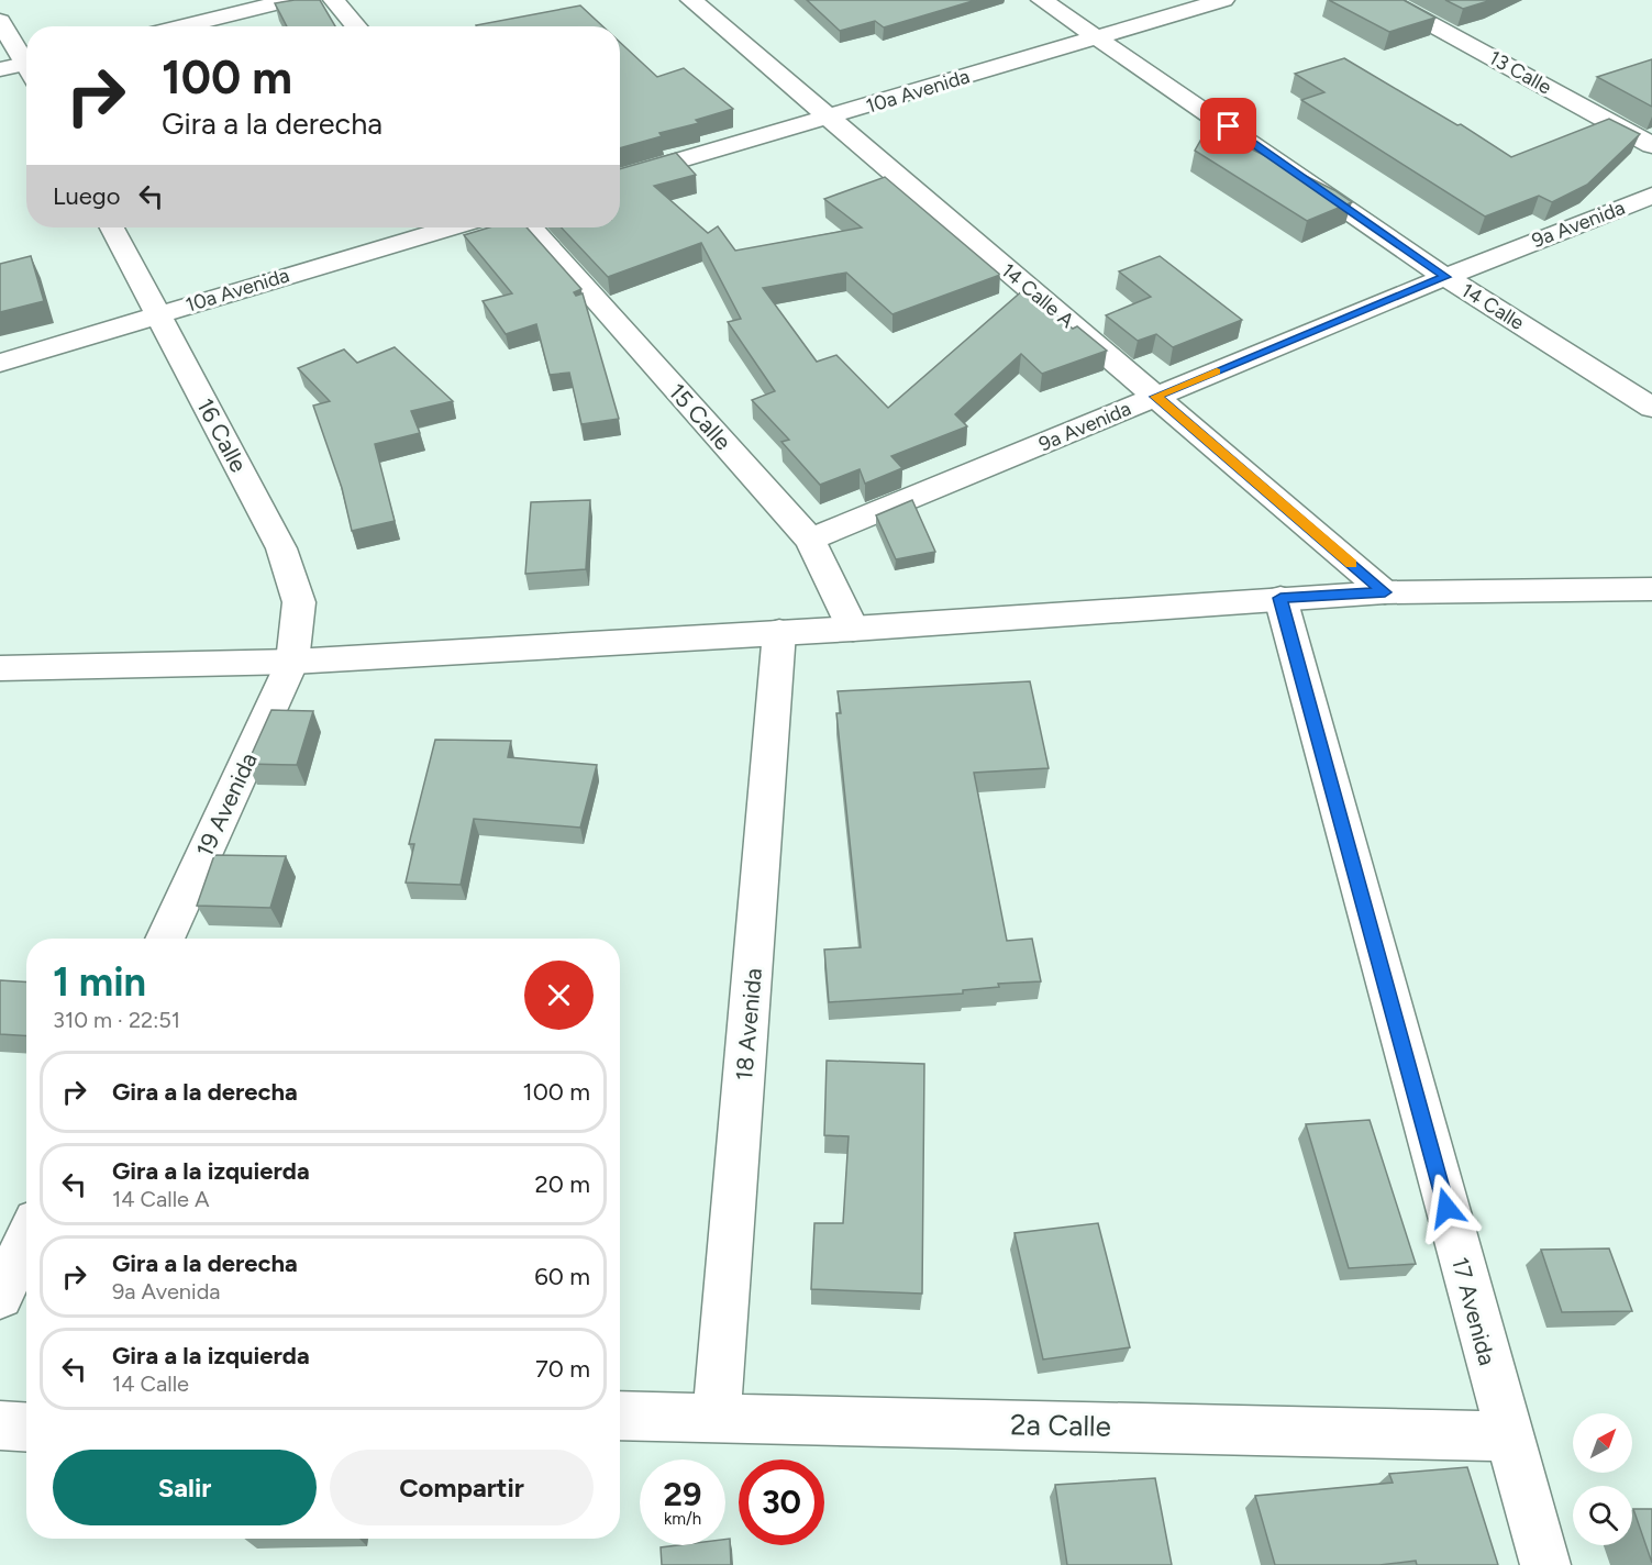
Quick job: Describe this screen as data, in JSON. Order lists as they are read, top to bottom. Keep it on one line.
{"streets":{"street":["13 Calle","10a Avenida","9a Avenida","14 Calle A","14 Calle","15 Calle","16 Calle","19 Avenida","18 Avenida","17 Avenida","2a Calle"]},"crossings":[["10a Avenida","14 Calle A"],["10a Avenida","14 Calle"],["10a Avenida","16 Calle"],["9a Avenida","14 Calle A"],["9a Avenida","14 Calle"],["9a Avenida","15 Calle"],["16 Calle","19 Avenida"],["18 Avenida","2a Calle"],["17 Avenida","2a Calle"]],"north":"top right","page":{"turn":["100 m","Gira a la derecha"],"then":"Luego","heading":["1 min","310 m · 22:51"],"list":[{"name":"Gira a la derecha","value":"100 m"},{"name":"Gira a la izquierda","note":"14 Calle A","value":"20 m"},{"name":"Gira a la derecha","note":"9a Avenida","value":"60 m"},{"name":"Gira a la izquierda","note":"14 Calle","value":"70 m"}],"buttons":["Salir","Compartir"],"speed":"29 km/h","limit":"30"}}
